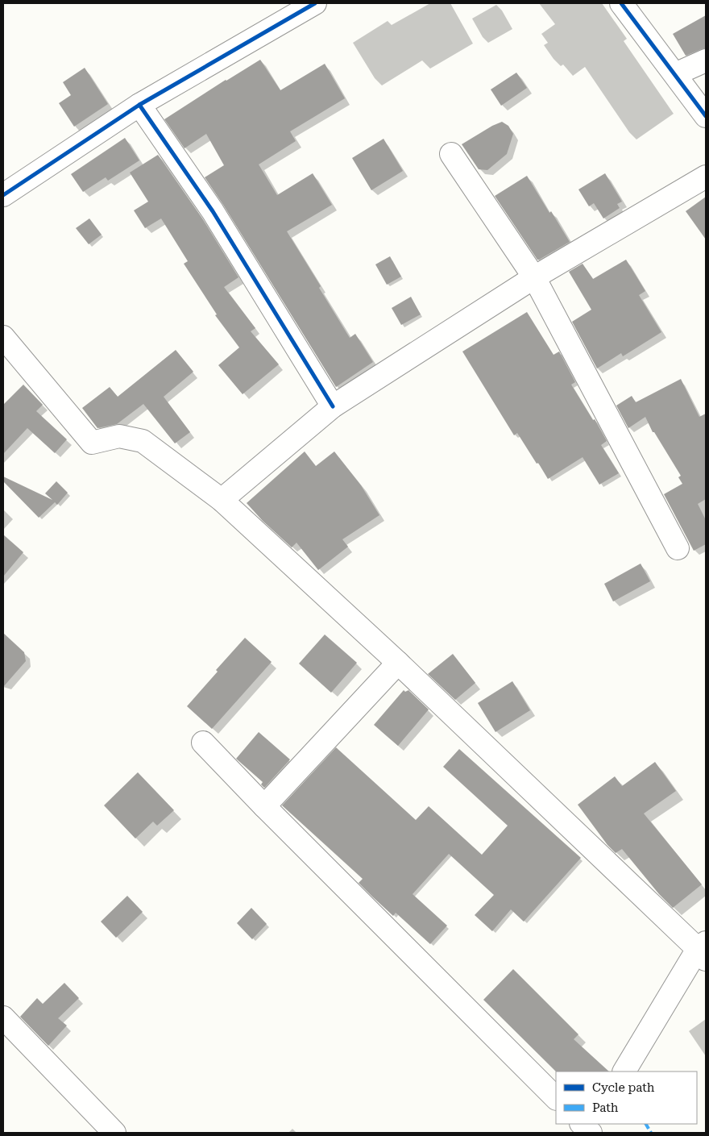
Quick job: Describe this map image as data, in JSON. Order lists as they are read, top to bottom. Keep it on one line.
{"legend":["Cycle path","Path"]}
